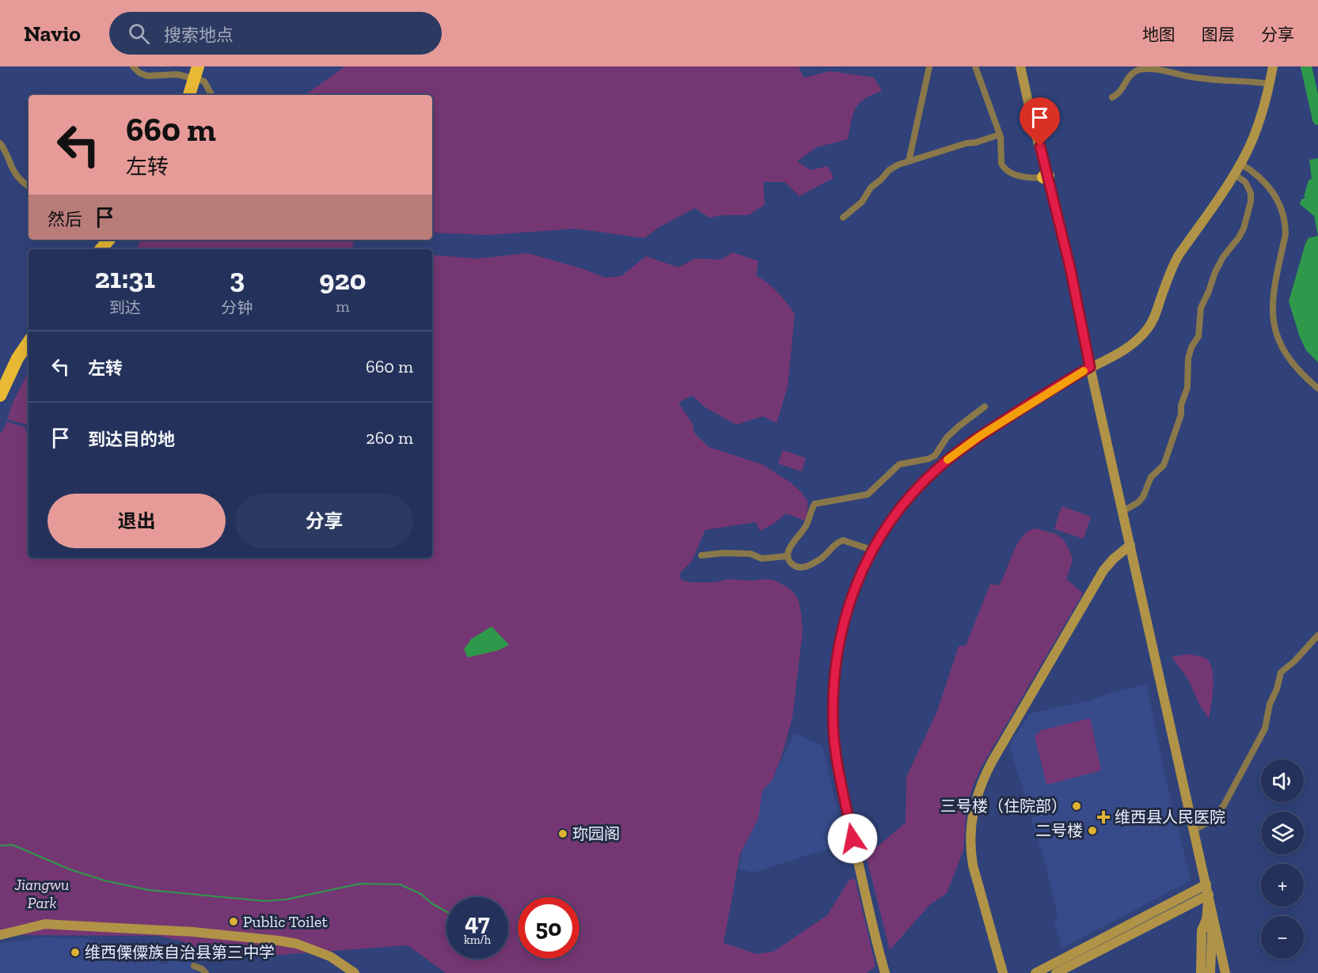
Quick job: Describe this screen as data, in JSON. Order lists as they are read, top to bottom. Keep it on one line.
{"parks":["Jiangwu Park"],"places":{"other":["三号楼（住院部）","二号楼","珎园阁","Public Toilet","维西傈僳族自治县第三中学"],"health":["维西县人民医院"]},"page":{"header":"Navio","search":"搜索地点","nav":["地图","图层","分享"],"turn":["660 m","左转"],"then":"然后","eta":["21:31","到达","3","分钟","920","m"],"list":[{"name":"左转","value":"660 m"},{"name":"到达目的地","value":"260 m"}],"buttons":["退出","分享"],"map_buttons":["+","−"],"speed":"47 km/h","limit":"50"}}
